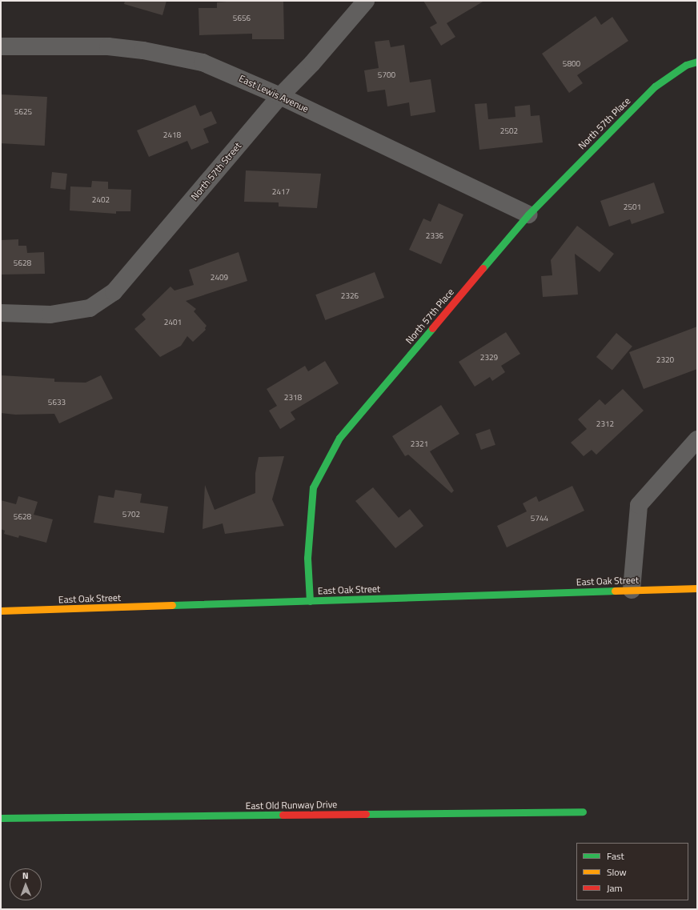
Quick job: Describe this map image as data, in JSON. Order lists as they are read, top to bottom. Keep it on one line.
{"streets":{"street":["East Lewis Avenue","North 57th Place","North 57th Street","East Oak Street","East Old Runway Drive"]},"crossings":[["East Lewis Avenue","North 57th Place"],["East Lewis Avenue","North 57th Street"],["North 57th Place","East Oak Street"]],"house_numbers":["5656","5800","5700","5625","2502","2418","2417","2402","2501","2336","5628","2409","2326","2401","2329","2320","2318","5633","2312","2321","5702","5628","5744"],"legend":["Fast","Slow","Jam"],"north":"top"}
